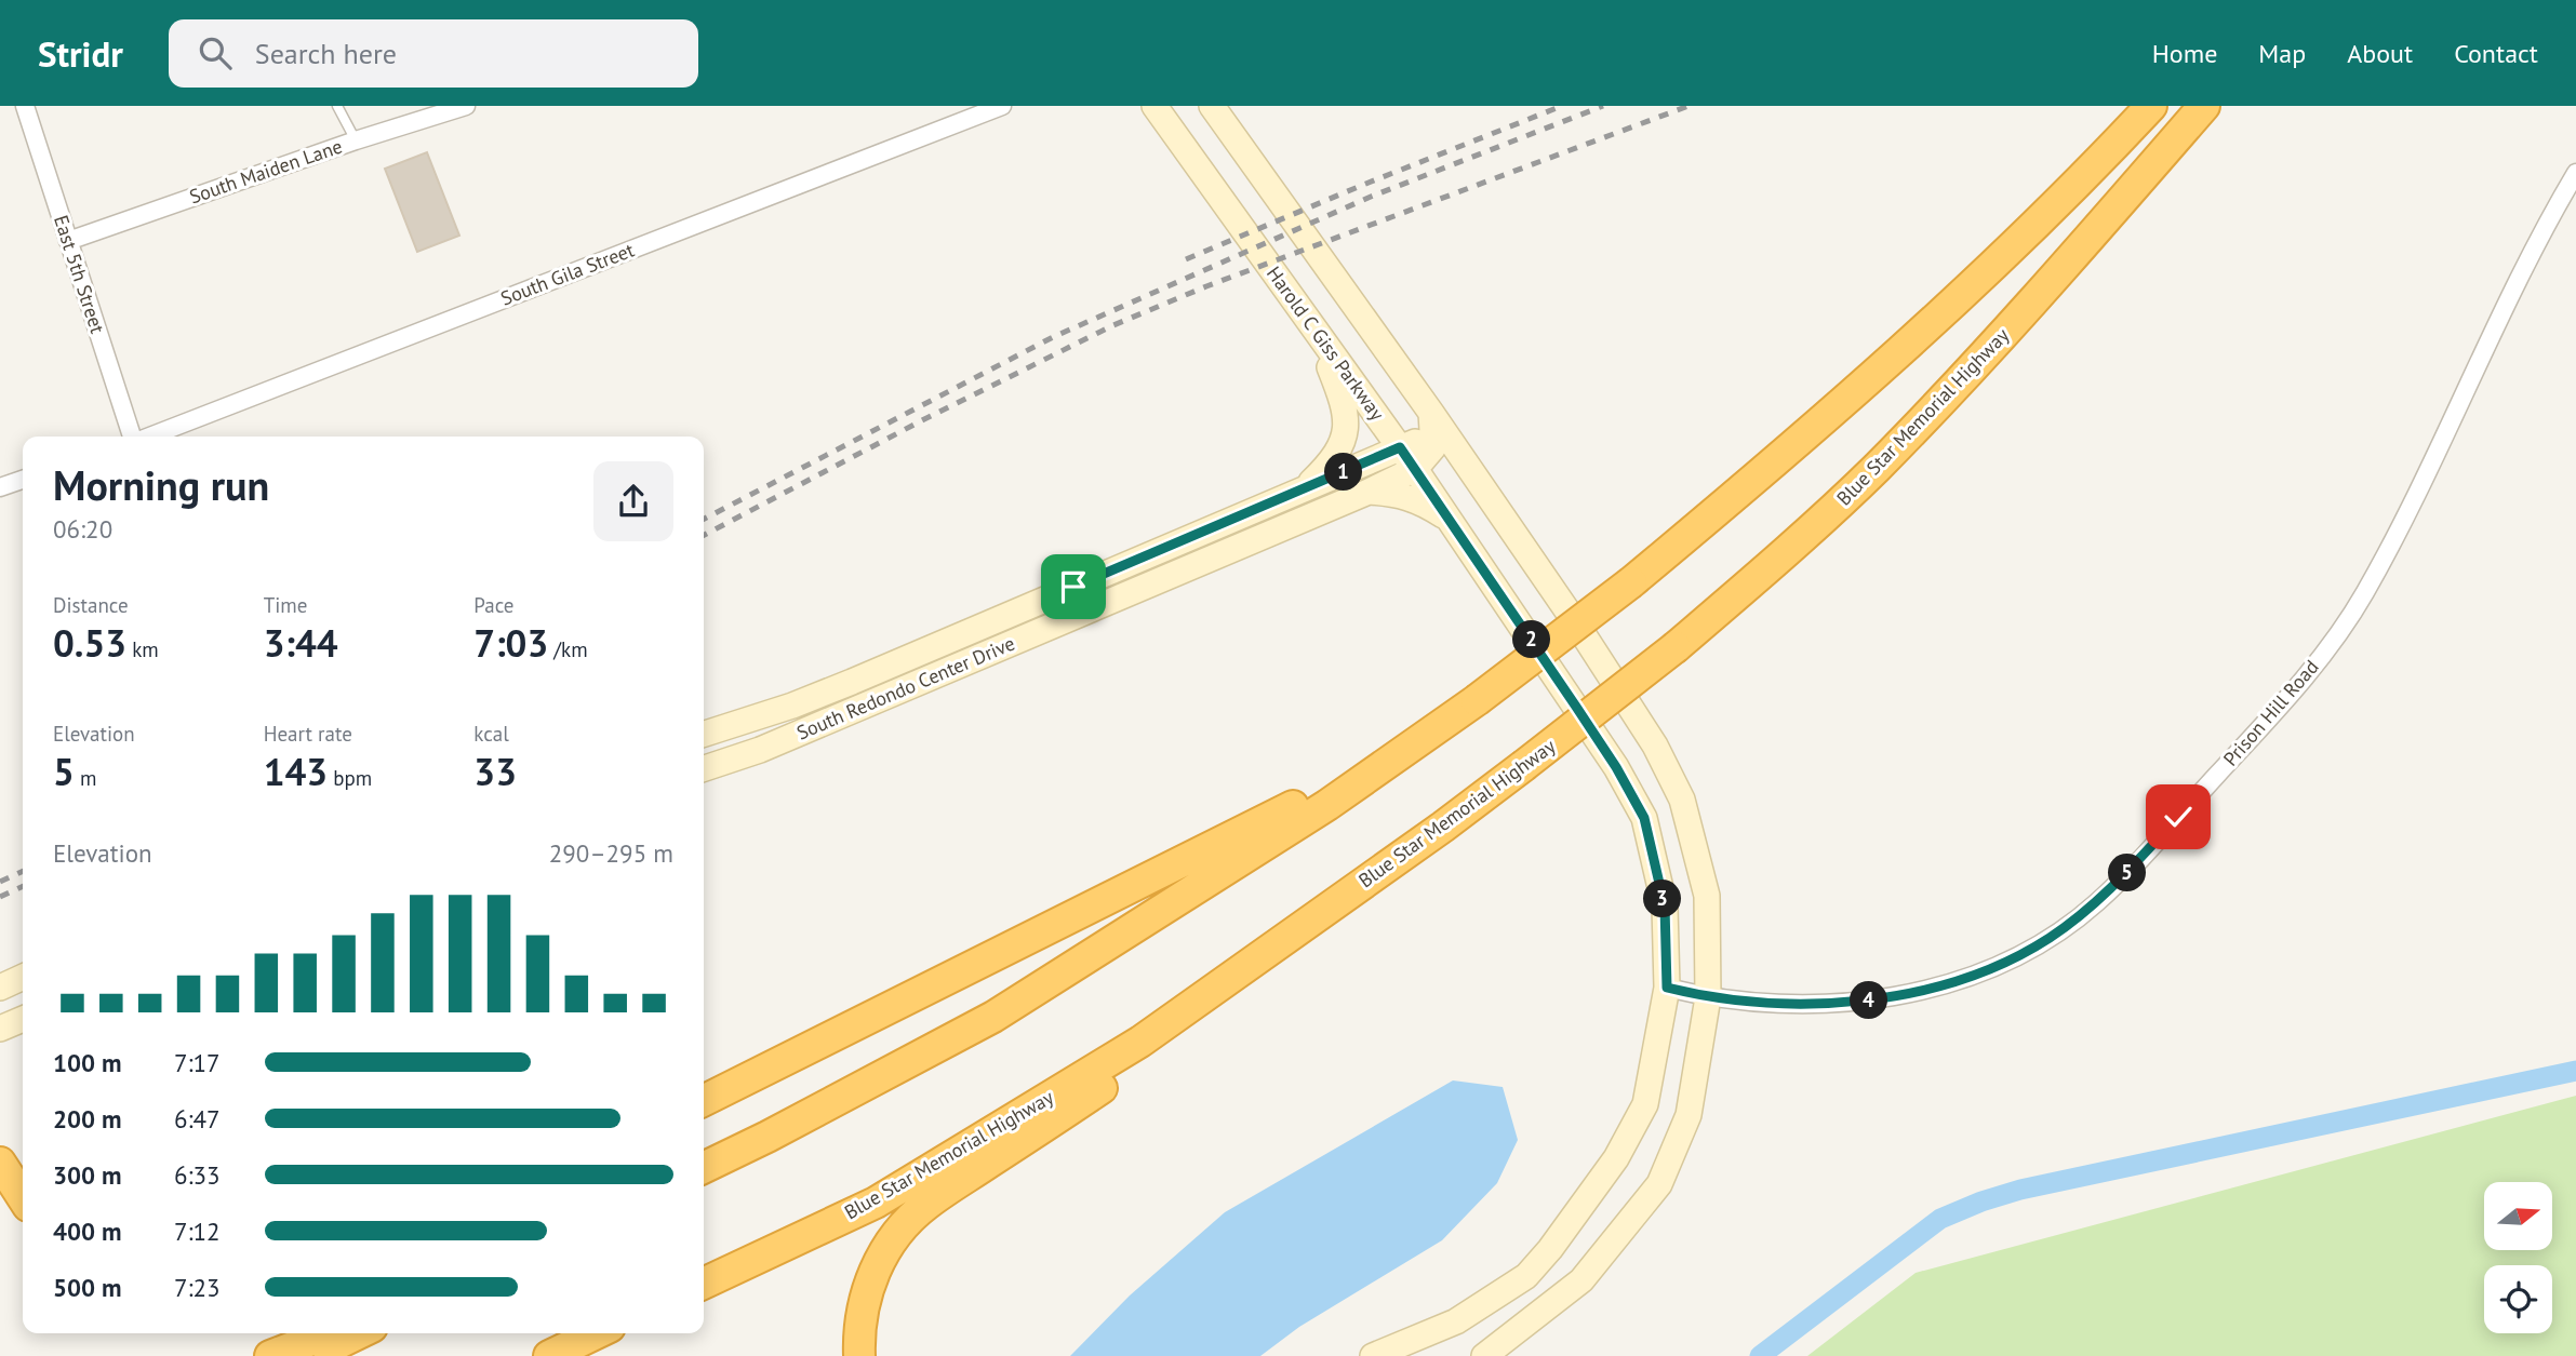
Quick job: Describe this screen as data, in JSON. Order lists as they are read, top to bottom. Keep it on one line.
{"streets":{"highway":["Blue Star Memorial Highway"],"main road":["Harold C Giss Parkway","South Redondo Center Drive"],"street":["South Maiden Lane","East 5th Street","South Gila Street","Prison Hill Road"]},"crossings":[["South Maiden Lane","East 5th Street"],["Harold C Giss Parkway","South Redondo Center Drive"],["Harold C Giss Parkway","Prison Hill Road"]],"north":"right","page":{"header":"Stridr","search":"Search here","nav":["Home","Map","About","Contact"],"heading":["Morning run","06:20"],"pins":["1","2","5","3","4"],"stats":[["Distance","0.53 km"],["Time","3:44"],["Pace","7:03 /km"],["Elevation","5 m"],["Heart rate","143 bpm"],["kcal","33"]],"chart":["Elevation","290–295 m"],"list":[{"name":"100 m","note":"7:17"},{"name":"200 m","note":"6:47"},{"name":"300 m","note":"6:33"},{"name":"400 m","note":"7:12"},{"name":"500 m","note":"7:23"}]}}
